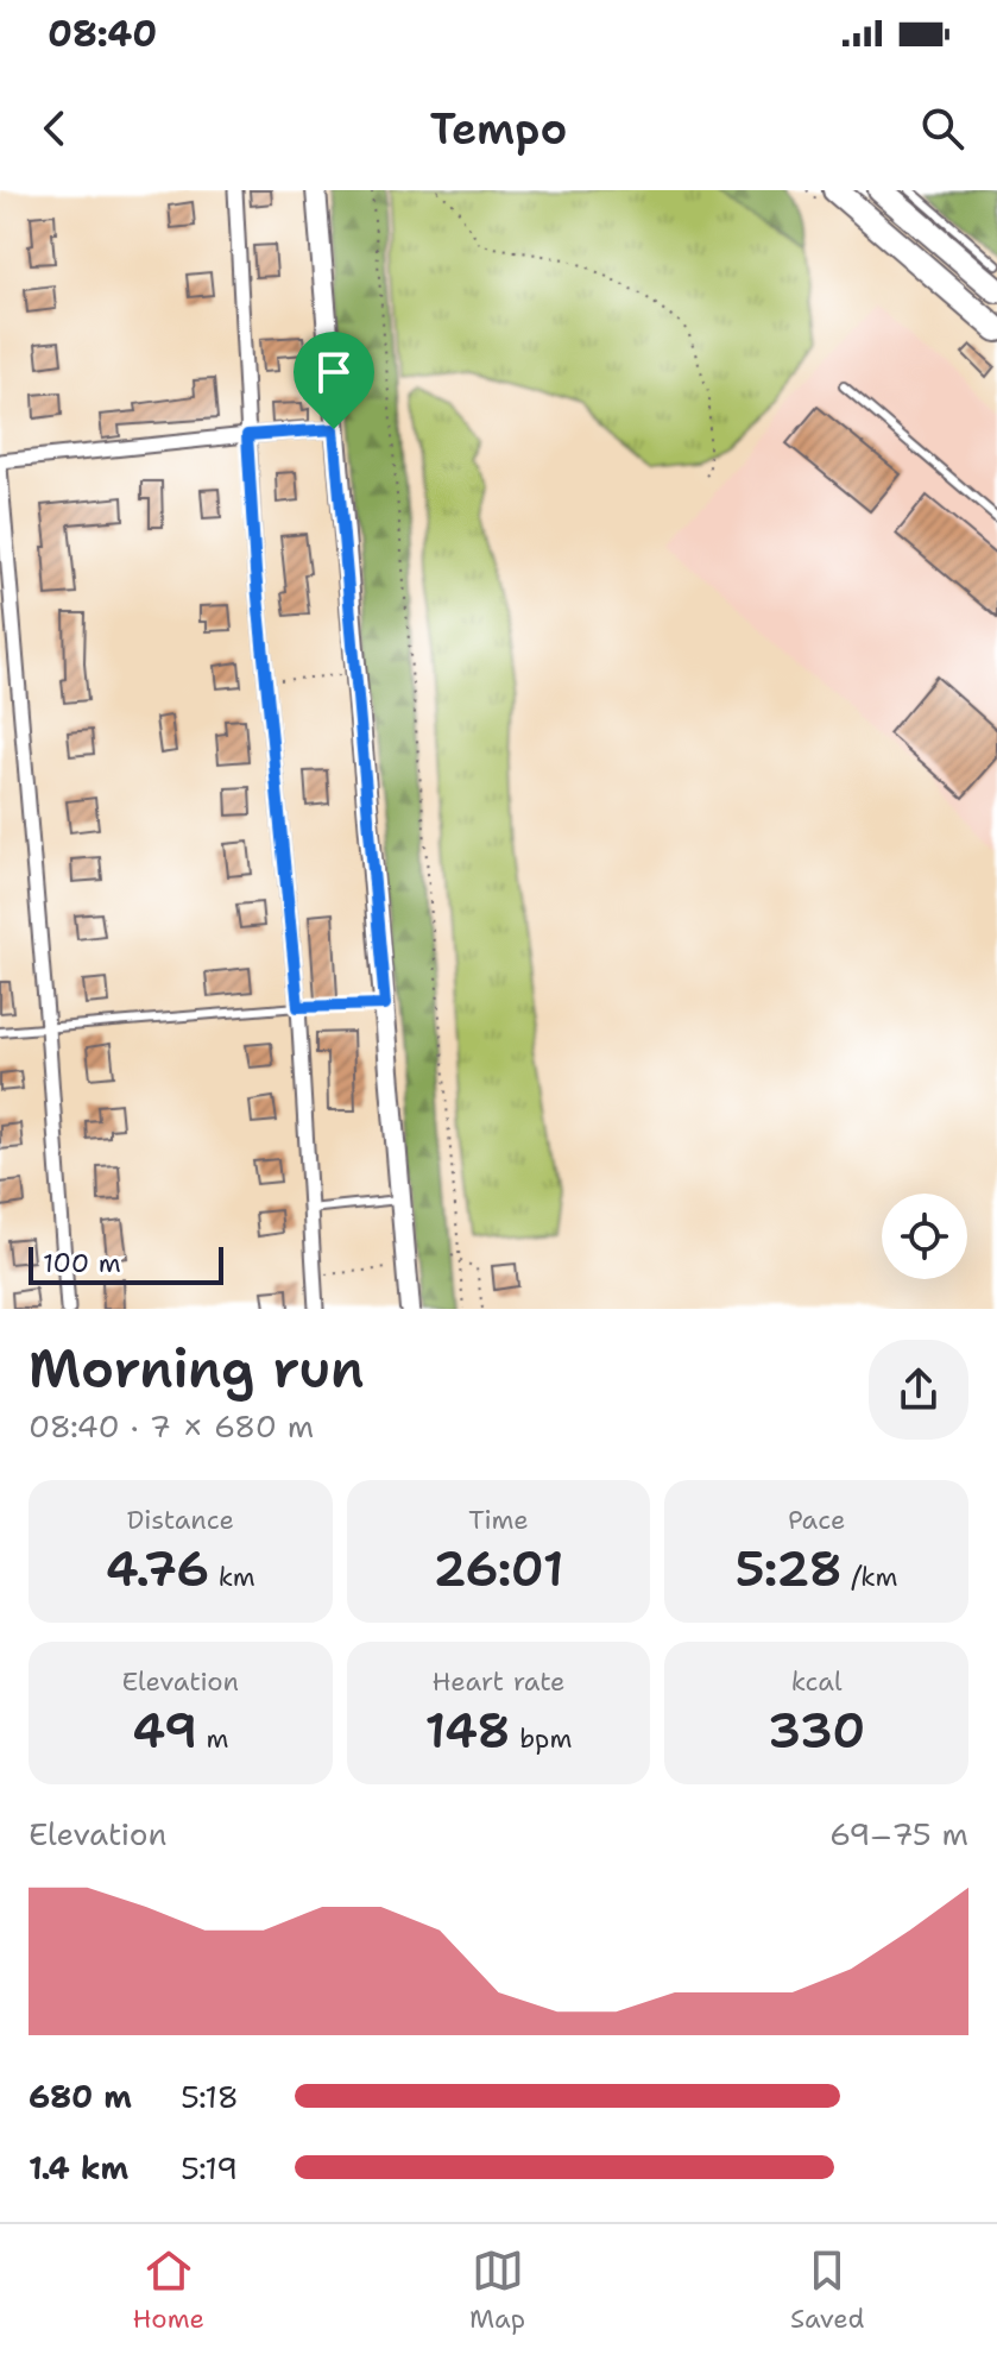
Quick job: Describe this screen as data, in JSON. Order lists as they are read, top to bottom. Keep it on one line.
{"scale_bar":"100 m","page":{"status":"08:40","header":"Tempo","scale":"100 m","heading":["Morning run","08:40 · 7 × 680 m"],"stats":[["Distance","4.76 km"],["Time","26:01"],["Pace","5:28 /km"],["Elevation","49 m"],["Heart rate","148 bpm"],["kcal","330"]],"chart":["Elevation","69–75 m"],"list":[{"name":"680 m","note":"5:18"},{"name":"1.4 km","note":"5:19"}],"tabs":["Home","Map","Saved"]}}
